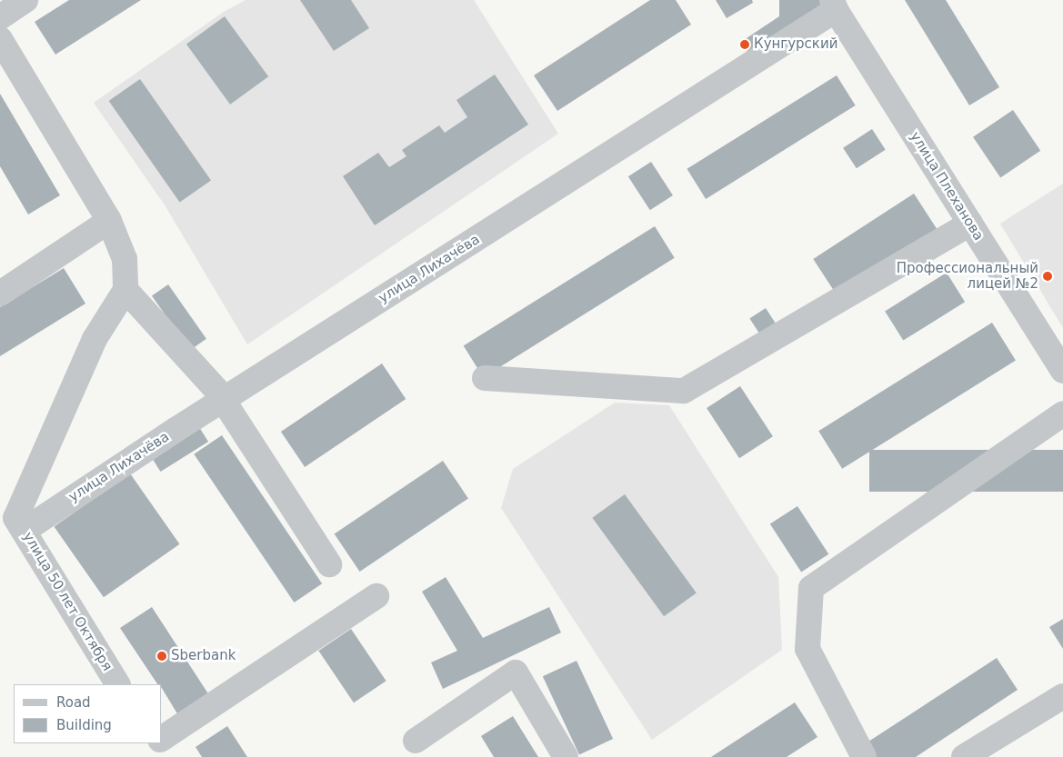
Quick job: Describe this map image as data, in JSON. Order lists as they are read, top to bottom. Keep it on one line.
{"streets":{"street":["улица Плеханова","улица Лихачёва","улица 50 лет Октября"]},"crossings":[["улица Плеханова","улица Лихачёва"],["улица Лихачёва","улица 50 лет Октября"]],"places":["Кунгурский","Профессиональный лицей №2","Sberbank"],"legend":["Road","Building"]}
